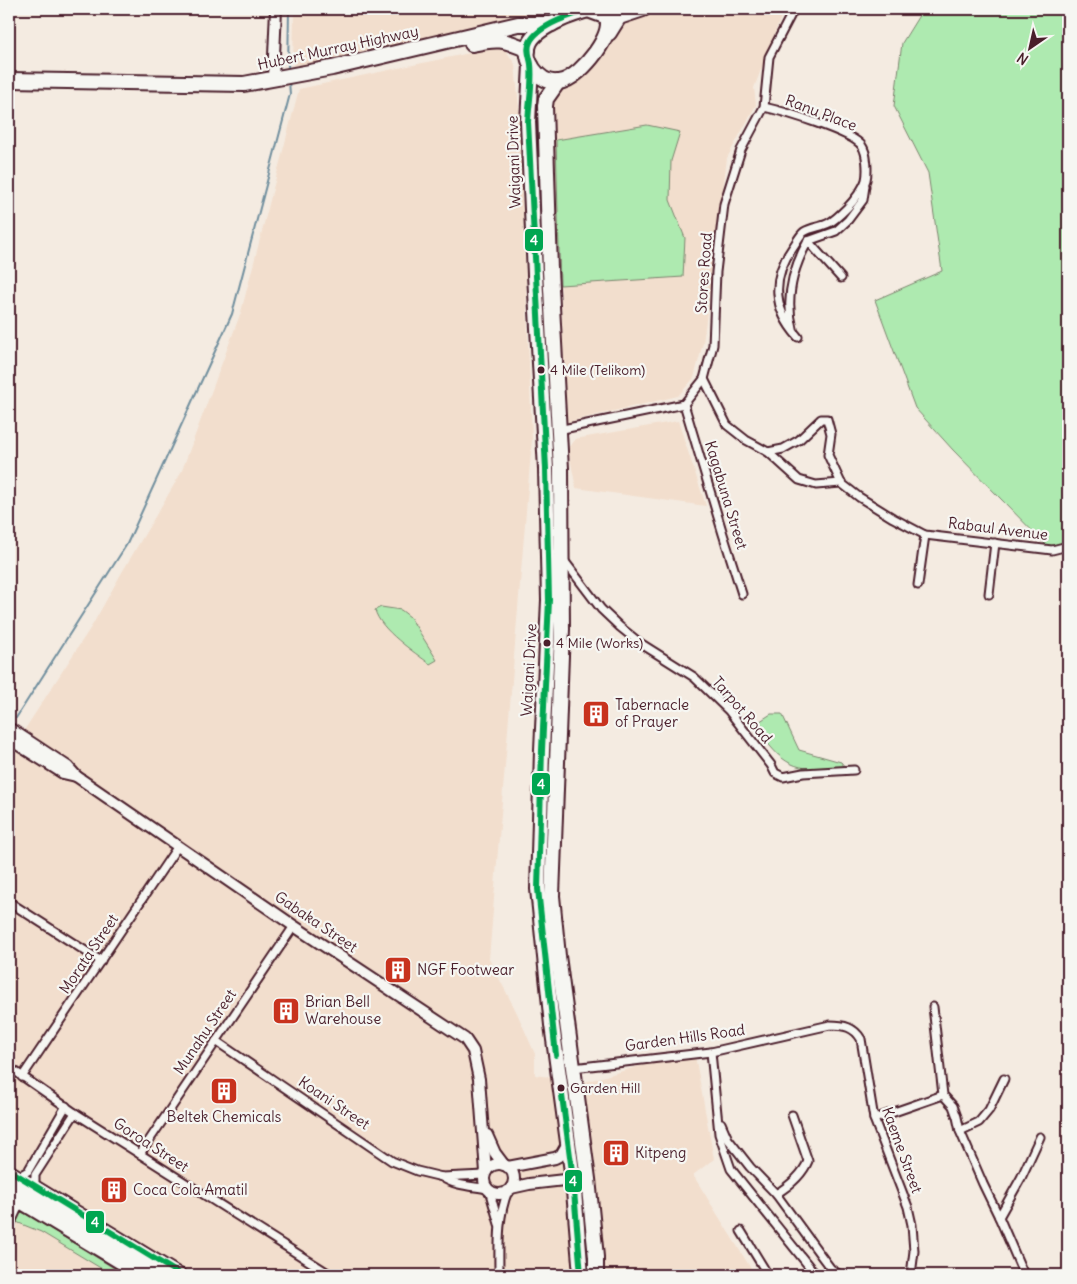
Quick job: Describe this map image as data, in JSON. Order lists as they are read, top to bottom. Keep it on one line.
{"streets":{"highway":["Hubert Murray Highway","Waigani Drive"],"street":["Ranu Place","Stores Road","Kagabuna Street","Rabaul Avenue","Tarpot Road","Gabaka Street","Morata Street","Munahu Street","Garden Hills Road","Koani Street","Goroa Street","Kaeme Street"]},"crossings":[["Hubert Murray Highway","Waigani Drive"],["Ranu Place","Stores Road"],["Waigani Drive","Tarpot Road"],["Waigani Drive","Garden Hills Road"],["Stores Road","Kagabuna Street"],["Gabaka Street","Morata Street"],["Gabaka Street","Munahu Street"],["Gabaka Street","Koani Street"],["Morata Street","Goroa Street"],["Munahu Street","Koani Street"],["Munahu Street","Goroa Street"],["Garden Hills Road","Kaeme Street"]],"places":{"other":["4 Mile (Telikom)","4 Mile (Works)","Garden Hill"],"building":["Tabernacle of Prayer","NGF Footwear","Brian Bell Warehouse","Beltek Chemicals","Kitpeng","Coca Cola Amatil"]},"lines":["transit line 4"],"north":"bottom left"}
